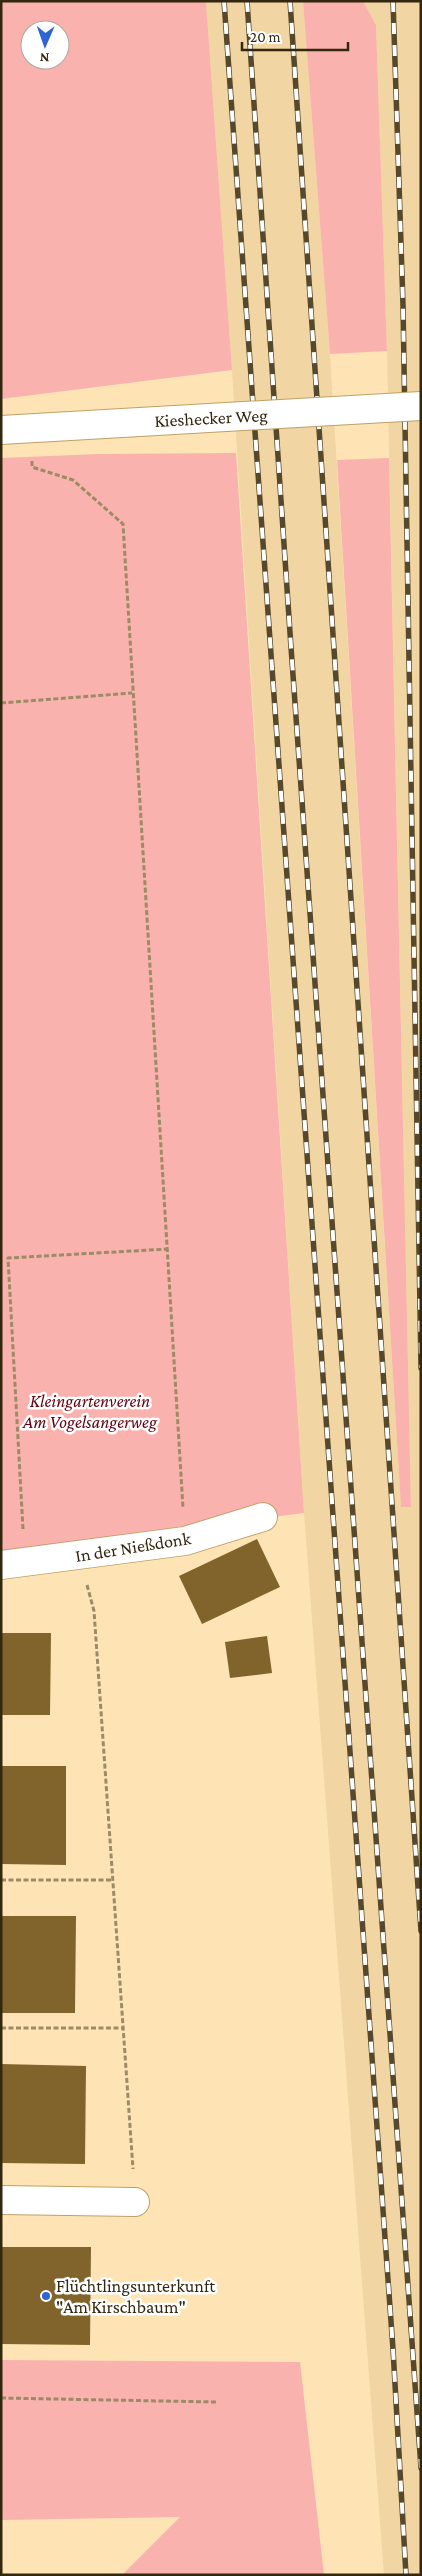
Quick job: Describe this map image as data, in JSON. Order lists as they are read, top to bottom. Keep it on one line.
{"streets":{"street":["Kieshecker Weg","In der Nießdonk"]},"parks":["Kleingartenverein Am Vogelsangerweg"],"places":["Flüchtlingsunterkunft \"Am Kirschbaum\""],"scale_bar":"20 m","north":"bottom"}
